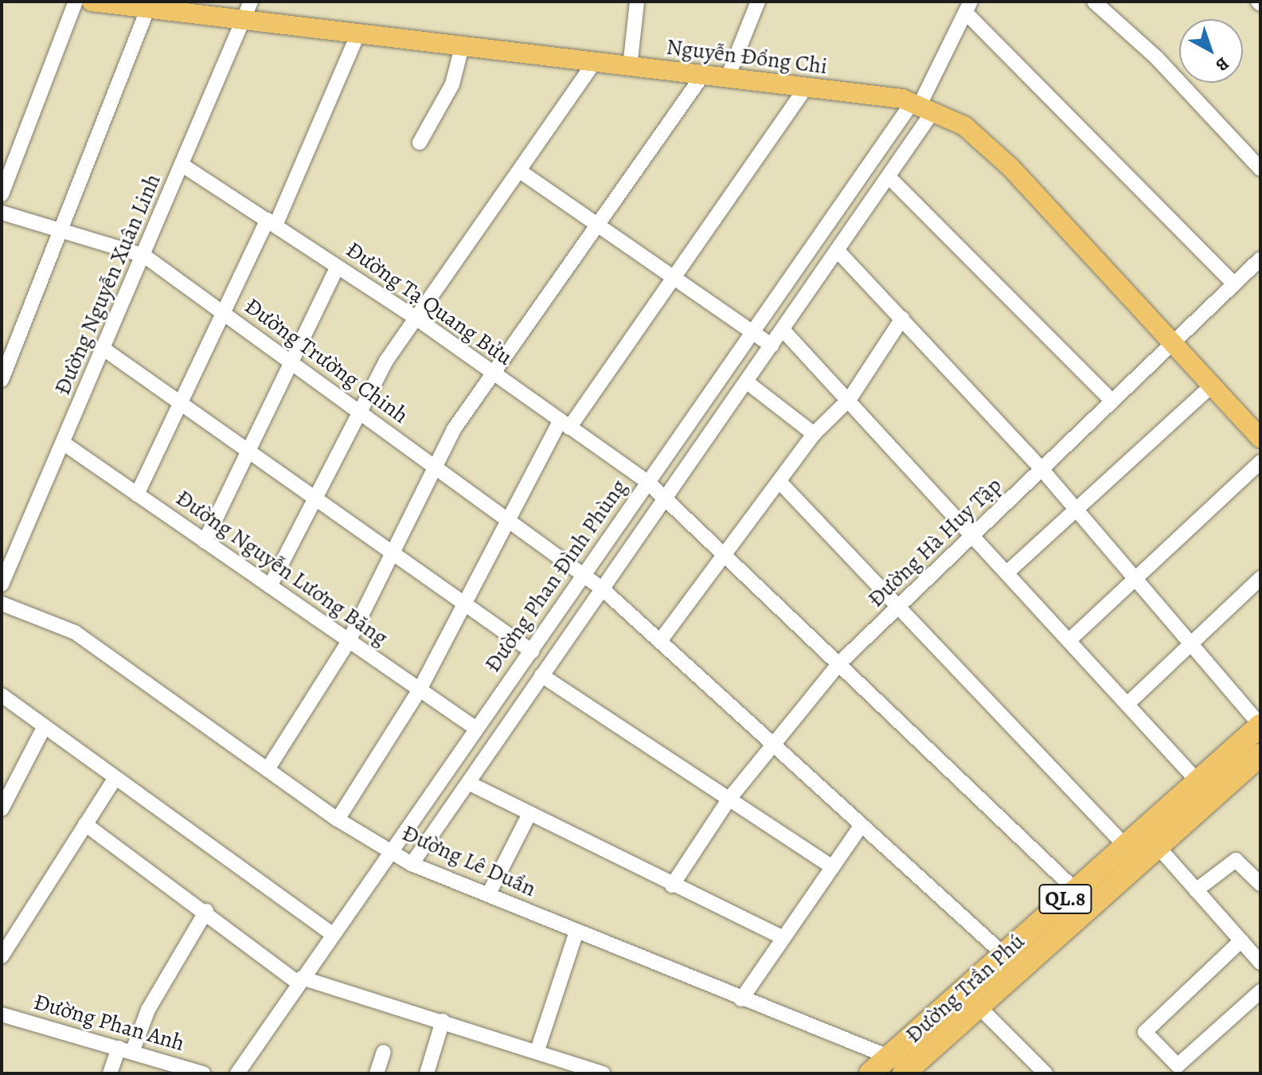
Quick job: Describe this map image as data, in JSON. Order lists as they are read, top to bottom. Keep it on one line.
{"streets":{"highway":["QL.8","Đường Trần Phú"],"main road":["Nguyễn Đổng Chi"],"street":["Đường Nguyễn Xuân Linh","Đường Tạ Quang Bửu","Đường Trường Chinh","Đường Hà Huy Tập","Đường Nguyễn Lương Băng","Đường Phan Đình Phùng","Đường Lê Duẩn","Đường Phan Anh"]},"crossings":[["Nguyễn Đổng Chi","Đường Nguyễn Xuân Linh"],["Nguyễn Đổng Chi","Đường Hà Huy Tập"],["Nguyễn Đổng Chi","Đường Phan Đình Phùng"],["Đường Nguyễn Xuân Linh","Đường Tạ Quang Bửu"],["Đường Nguyễn Xuân Linh","Đường Trường Chinh"],["Đường Nguyễn Xuân Linh","Đường Nguyễn Lương Băng"],["Đường Tạ Quang Bửu","Đường Hà Huy Tập"],["Đường Tạ Quang Bửu","Đường Phan Đình Phùng"],["Đường Tạ Quang Bửu","Đường Trần Phú"],["Đường Trường Chinh","Đường Hà Huy Tập"],["Đường Trường Chinh","Đường Phan Đình Phùng"],["Đường Trường Chinh","Đường Trần Phú"],["Đường Nguyễn Lương Băng","Đường Phan Đình Phùng"],["Đường Phan Đình Phùng","Đường Lê Duẩn"],["Đường Lê Duẩn","Đường Trần Phú"]],"north":"bottom right"}
